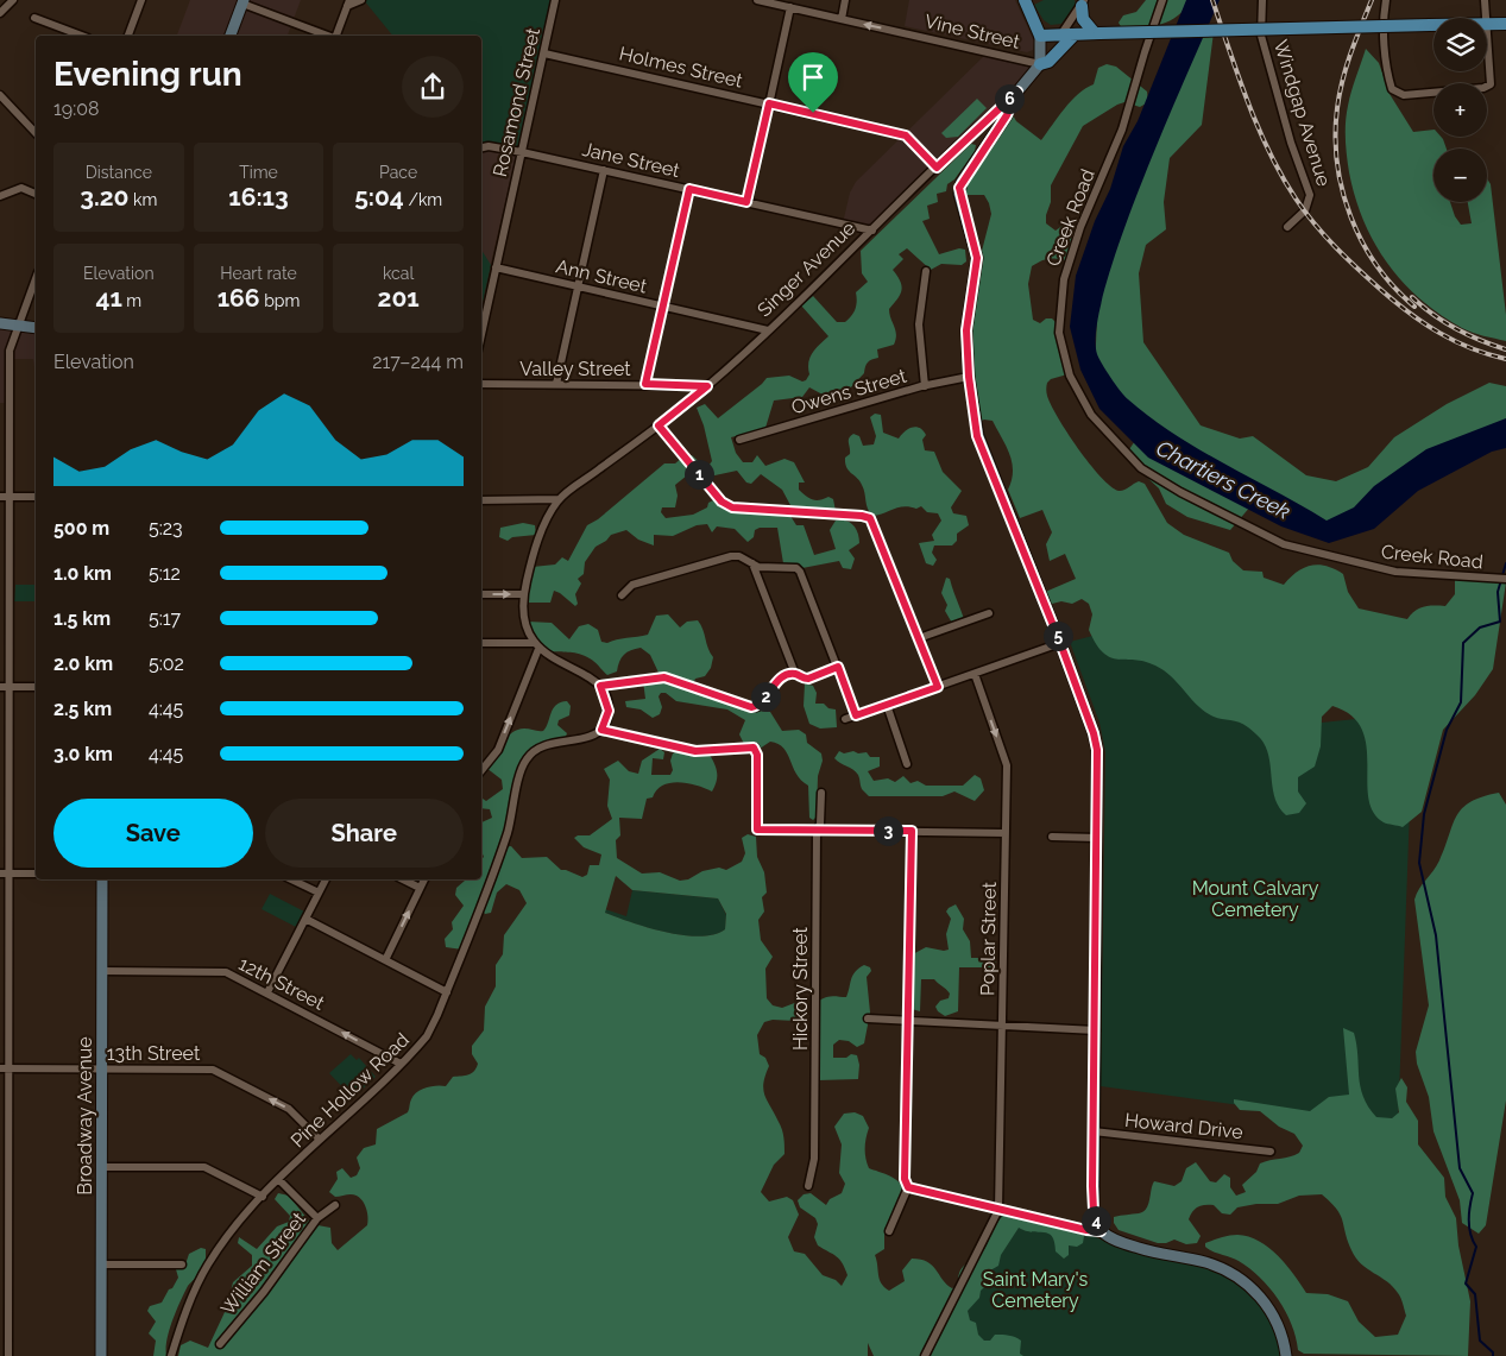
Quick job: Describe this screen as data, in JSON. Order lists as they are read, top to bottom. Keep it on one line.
{"streets":{"street":["Vine Street","Holmes Street","Rosamond Street","Windgap Avenue","Jane Street","Creek Road","Singer Avenue","Ann Street","Valley Street","Owens Street","Poplar Street","12th Street","Hickory Street","13th Street","Pine Hollow Road","Broadway Avenue","Howard Drive","William Street"]},"crossings":[["Vine Street","Singer Avenue"],["Holmes Street","Rosamond Street"],["Holmes Street","Singer Avenue"],["Rosamond Street","Jane Street"],["Rosamond Street","Ann Street"],["Jane Street","Singer Avenue"],["Singer Avenue","Ann Street"],["Singer Avenue","Valley Street"],["12th Street","Pine Hollow Road"],["12th Street","Broadway Avenue"],["13th Street","Pine Hollow Road"],["13th Street","Broadway Avenue"]],"one_way":["Vine Street","12th Street","13th Street"],"water":["Chartiers Creek"],"parks":["Mount Calvary Cemetery","Saint Mary's Cemetery"],"page":{"map_buttons":["+","−"],"heading":["Evening run","19:08"],"pins":["6","1","5","2","3","4"],"stats":[["Distance","3.20 km"],["Time","16:13"],["Pace","5:04 /km"],["Elevation","41 m"],["Heart rate","166 bpm"],["kcal","201"]],"chart":["Elevation","217–244 m"],"list":[{"name":"500 m","note":"5:23"},{"name":"1.0 km","note":"5:12"},{"name":"1.5 km","note":"5:17"},{"name":"2.0 km","note":"5:02"},{"name":"2.5 km","note":"4:45"},{"name":"3.0 km","note":"4:45"}],"buttons":["Save","Share"]}}
